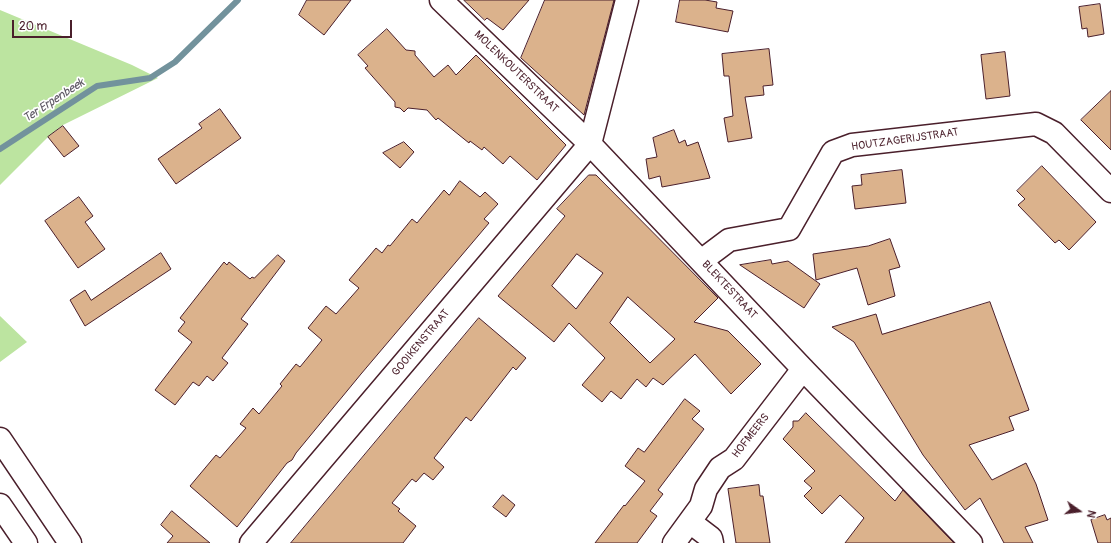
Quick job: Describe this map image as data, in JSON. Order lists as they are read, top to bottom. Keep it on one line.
{"streets":{"street":["MOLENKOUTERSTRAAT","HOUTZAGERIJSTRAAT","BLEKTESTRAAT","GOOIKENSTRAAT","HOFMEERS"]},"crossings":[["MOLENKOUTERSTRAAT","BLEKTESTRAAT"],["MOLENKOUTERSTRAAT","GOOIKENSTRAAT"],["HOUTZAGERIJSTRAAT","BLEKTESTRAAT"],["BLEKTESTRAAT","GOOIKENSTRAAT"],["BLEKTESTRAAT","HOFMEERS"]],"water":["Ter Erpenbeek"],"scale_bar":"20 m","north":"right"}
